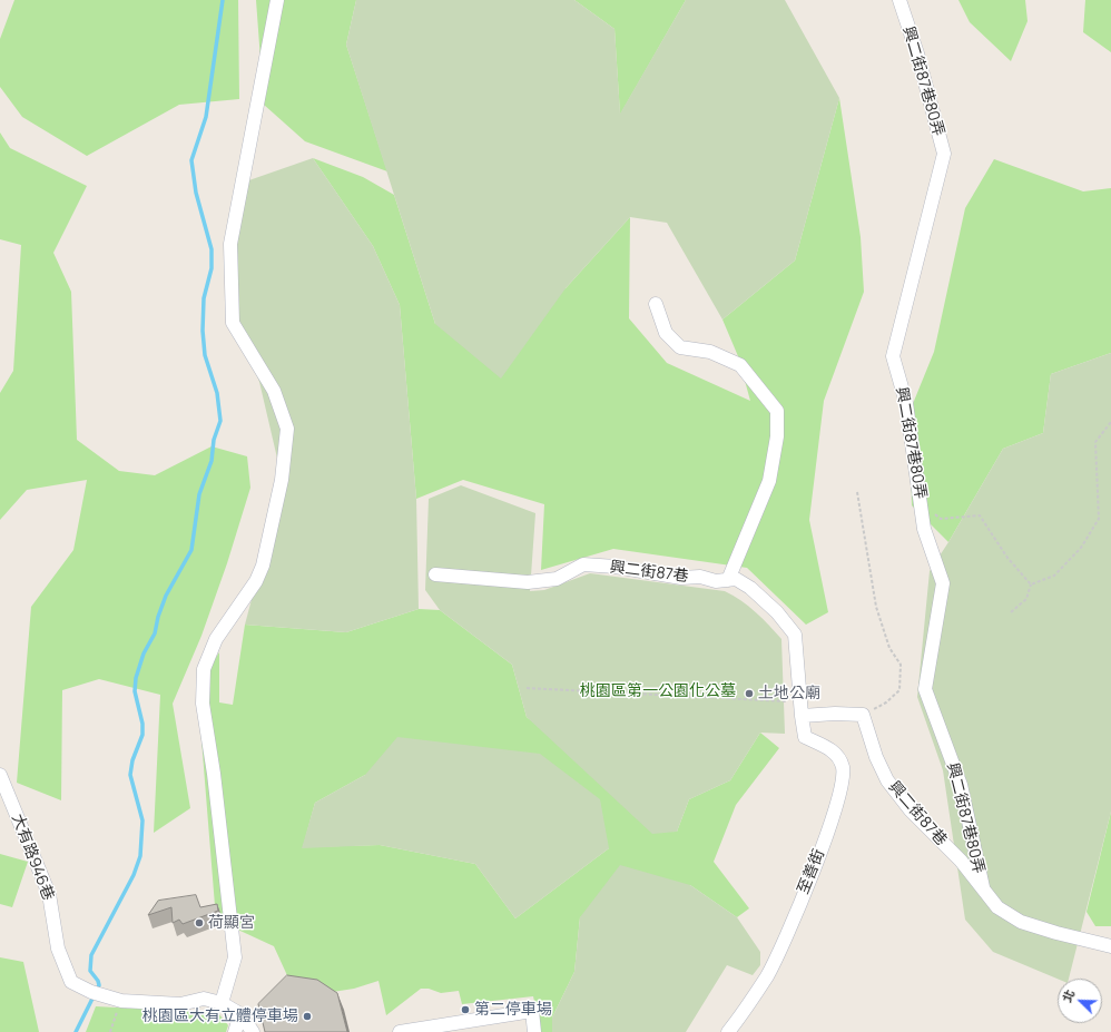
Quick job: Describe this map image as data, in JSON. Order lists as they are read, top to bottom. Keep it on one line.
{"streets":{"street":["興二街87巷80弄","興二街87巷","大有路946巷","至善街"]},"crossings":[["興二街87巷80弄","興二街87巷"],["興二街87巷","至善街"]],"parks":["桃園區第一公園化公墓"],"places":["土地公廟","荷顯宮","第二停車場","桃園區大有立體停車場"],"north":"top left"}
